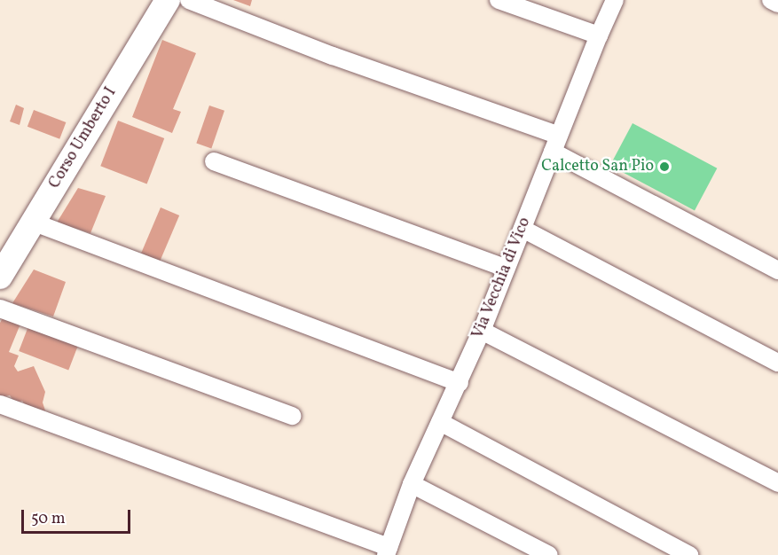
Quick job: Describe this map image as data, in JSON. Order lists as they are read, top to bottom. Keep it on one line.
{"streets":{"street":["Corso Umberto I","Via Vecchia di Vico"]},"places":["Calcetto San Pio"],"scale_bar":"50 m"}
